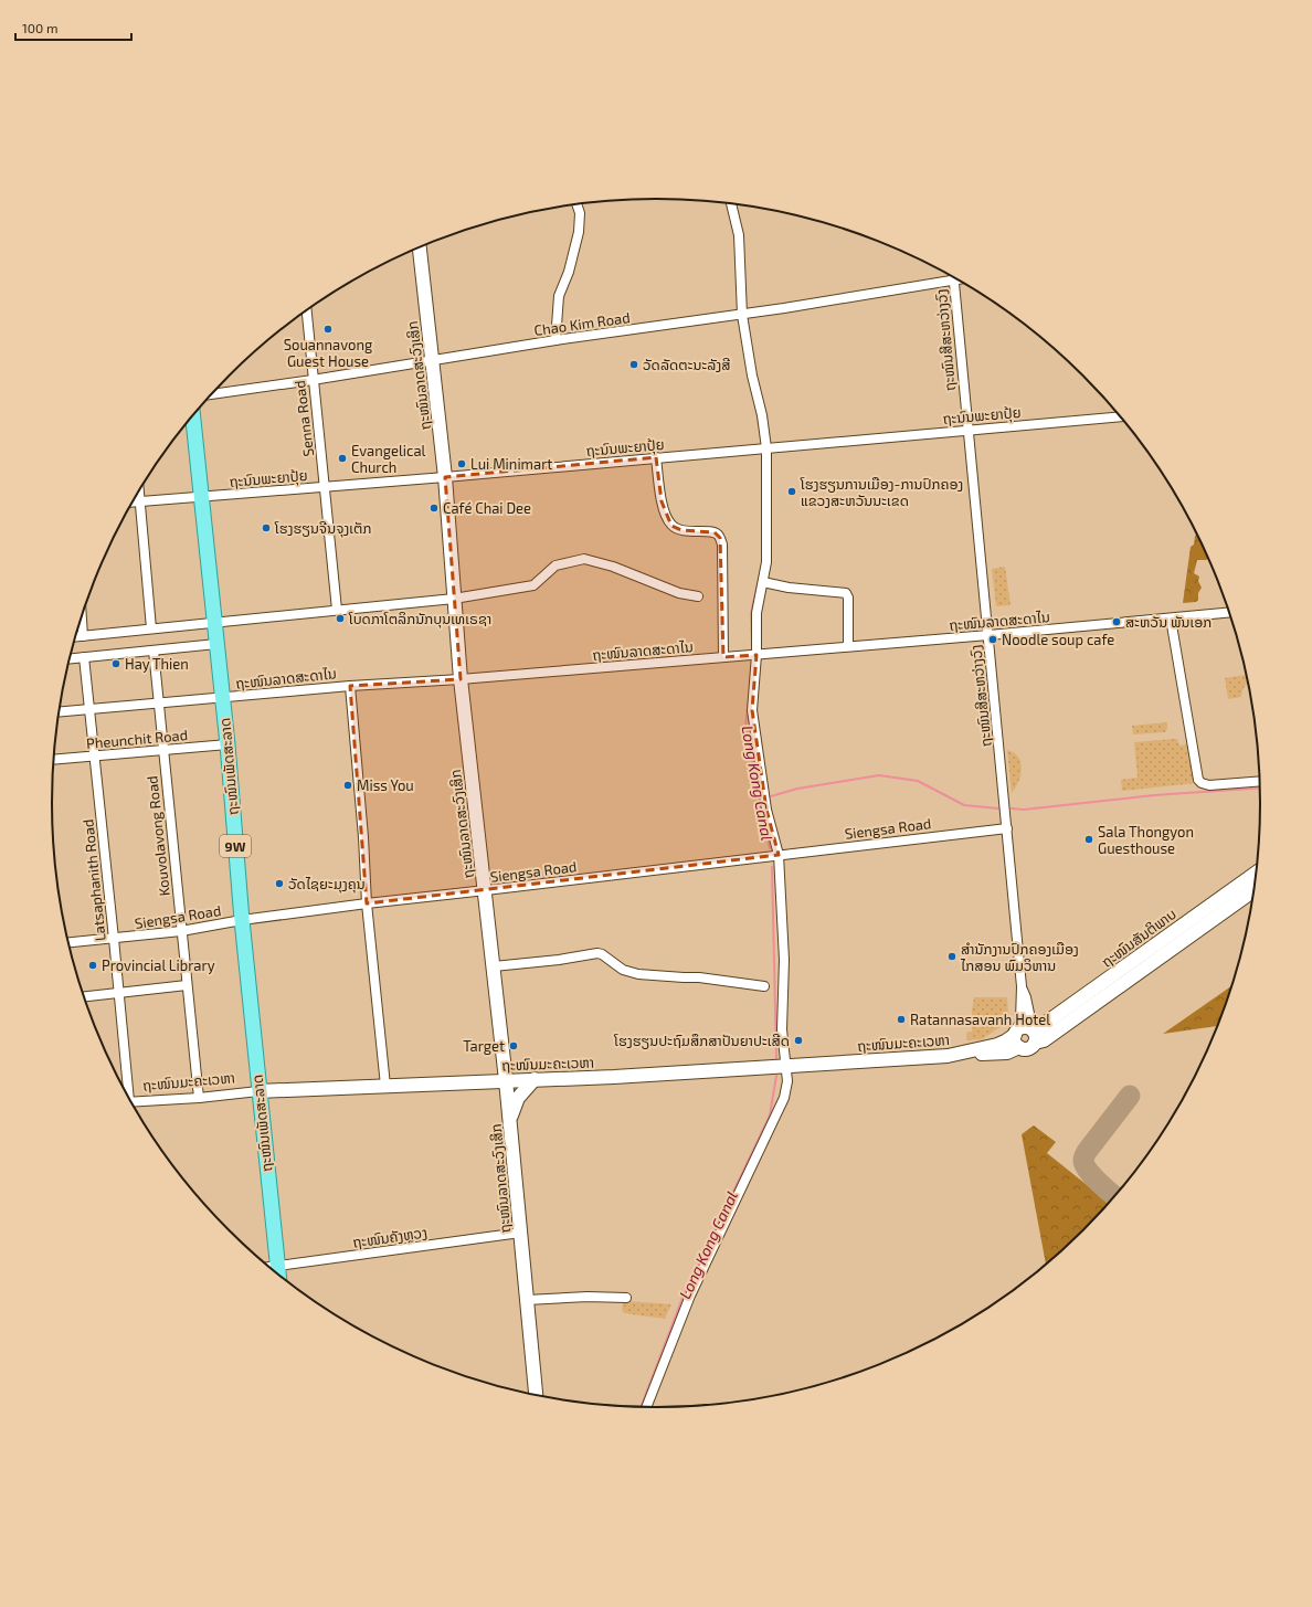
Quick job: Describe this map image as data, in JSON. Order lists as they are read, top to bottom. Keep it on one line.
{"streets":{"main road":["ຖະໜົນເພັດສະລາດ","9W"],"street":["Chao Kim Road","ຖະໜົນສີສະຫວ່າງວົງ","ຖະໜົນລາດສະວົງເສິກ","ຖະນົນພະຍາປຸ້ຍ","Senna Road","ຖະໜົນລາດສະດາໄນ","Pheunchit Road","Siengsa Road","Kouvolavong Road","Latsaphanith Road","ຖະໜົນສັນຕິພາບ","ຖະໜົນມະຄະເວຫາ","ຖະໜົນຄັງຫຼວງ"]},"crossings":[["Chao Kim Road","ຖະໜົນລາດສະວົງເສິກ"],["Chao Kim Road","Senna Road"],["ຖະໜົນສີສະຫວ່າງວົງ","ຖະນົນພະຍາປຸ້ຍ"],["ຖະໜົນສີສະຫວ່າງວົງ","ຖະໜົນລາດສະດາໄນ"],["ຖະໜົນສີສະຫວ່າງວົງ","Siengsa Road"],["ຖະໜົນລາດສະວົງເສິກ","ຖະນົນພະຍາປຸ້ຍ"],["ຖະໜົນລາດສະວົງເສິກ","ຖະໜົນລາດສະດາໄນ"],["ຖະໜົນລາດສະວົງເສິກ","Siengsa Road"],["ຖະໜົນລາດສະວົງເສິກ","ຖະໜົນມະຄະເວຫາ"],["ຖະໜົນລາດສະວົງເສິກ","ຖະໜົນຄັງຫຼວງ"],["ຖະນົນພະຍາປຸ້ຍ","Senna Road"],["ຖະນົນພະຍາປຸ້ຍ","ຖະໜົນເພັດສະລາດ"],["ຖະໜົນລາດສະດາໄນ","ຖະໜົນເພັດສະລາດ"],["ຖະໜົນລາດສະດາໄນ","Kouvolavong Road"],["ຖະໜົນລາດສະດາໄນ","Latsaphanith Road"],["Pheunchit Road","ຖະໜົນເພັດສະລາດ"],["Pheunchit Road","Kouvolavong Road"],["Pheunchit Road","Latsaphanith Road"],["ຖະໜົນເພັດສະລາດ","Siengsa Road"],["ຖະໜົນເພັດສະລາດ","ຖະໜົນມະຄະເວຫາ"],["ຖະໜົນເພັດສະລາດ","ຖະໜົນຄັງຫຼວງ"],["Siengsa Road","Kouvolavong Road"],["Siengsa Road","Latsaphanith Road"],["Kouvolavong Road","ຖະໜົນມະຄະເວຫາ"]],"water":["Long Kong Canal"],"places":["Souannavong Guest House","ວັດລັດຕະນະລັງສີ","Evangelical Church","Lui Minimart","ໂຮງຮຽນການເມືອງ-ການປົກຄອງ ແຂວງສະຫວັນນະເຂດ","Café Chai Dee","ໂຮງຮຽນຈີນຈຸງເຕັກ","ໂບດກາໂຕລິກນັກບຸນເທເຣຊາ","ສະຫວັນ ພັນເອກ","Noodle soup cafe","Hay Thien","Miss You","Sala Thongyon Guesthouse","ວັດໄຊຍະມຸງຄຸນ","ສຳນັກງານປົກຄອງເມືອງ ໄກສອນ ພົມວິຫານ","Provincial Library","Ratannasavanh Hotel","ໂຮງຮຽນປະຖົມສຶກສາປັນຍາປະເສີດ","Target"],"scale_bar":"100 m"}
